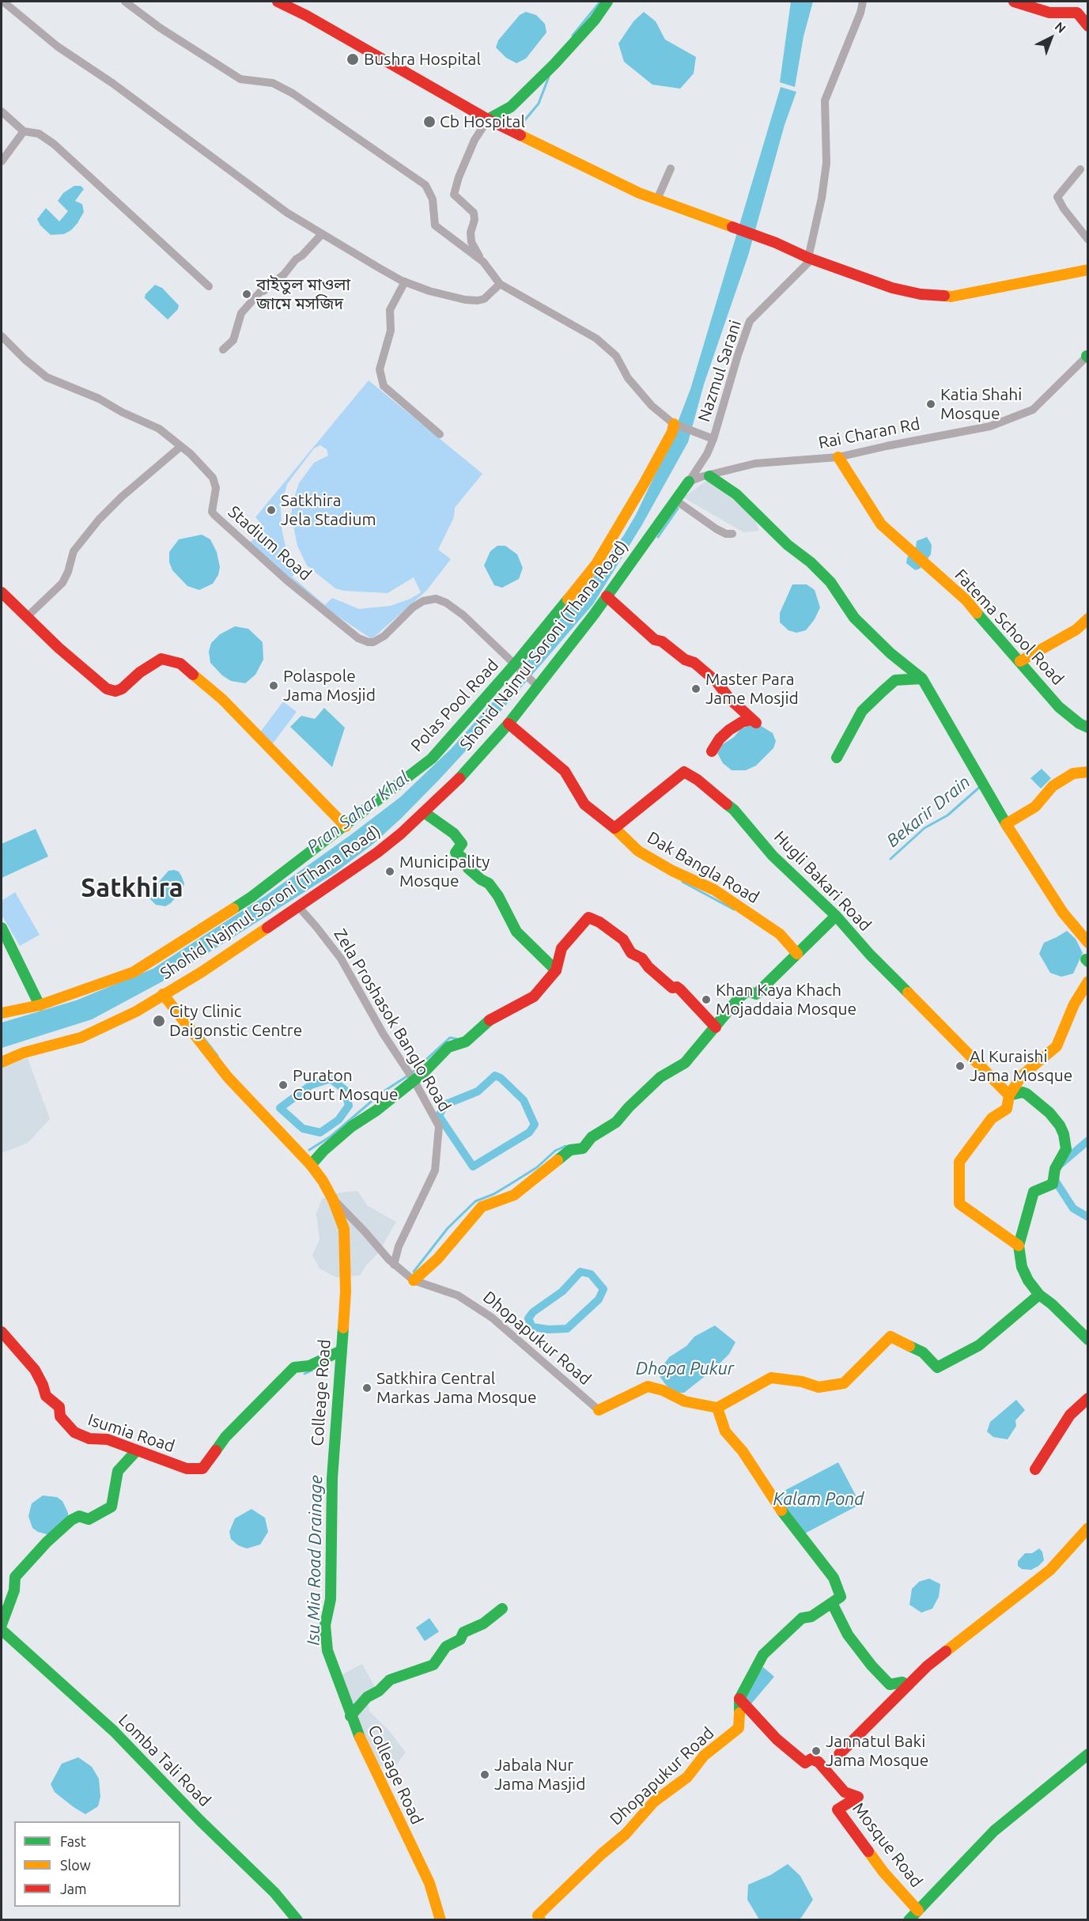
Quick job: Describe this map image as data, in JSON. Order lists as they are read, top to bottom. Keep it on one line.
{"streets":{"main road":["Fatema School Road","Shohid Najmul Soroni (Thana Road)","Polas Pool Road","Dak Bangla Road","Hugli Bakari Road","Dhopapukur Road","Colleage Road","Isumia Road","Lomba Tali Road","Mosque Road"],"street":["Nazmul Sarani","Rai Charan Rd","Stadium Road","Zela Proshasok Banglo Road"]},"crossings":[["Nazmul Sarani","Rai Charan Rd"],["Nazmul Sarani","Shohid Najmul Soroni (Thana Road)"],["Rai Charan Rd","Fatema School Road"],["Rai Charan Rd","Shohid Najmul Soroni (Thana Road)"],["Stadium Road","Shohid Najmul Soroni (Thana Road)"],["Stadium Road","Polas Pool Road"],["Shohid Najmul Soroni (Thana Road)","Zela Proshasok Banglo Road"],["Shohid Najmul Soroni (Thana Road)","Colleage Road"],["Dak Bangla Road","Hugli Bakari Road"],["Zela Proshasok Banglo Road","Dhopapukur Road"],["Dhopapukur Road","Colleage Road"],["Dhopapukur Road","Mosque Road"],["Colleage Road","Isumia Road"]],"districts":["Satkhira"],"water":["Bekarir Drain","Pran Sahar Khal","Dhopa Pukur","Kalam Pond","Isu Mia Road Drainage"],"places":["Bushra Hospital","Cb Hospital","বাইতুল মাওলা জামে মসজিদ","Katia Shahi Mosque","Satkhira Jela Stadium","Polaspole Jama Mosjid","Master Para Jame Mosjid","Municipality Mosque","Khan Kaya Khach Mojaddaia Mosque","City Clinic Daigonstic Centre","Al Kuraishi Jama Mosque","Puraton Court Mosque","Satkhira Central Markas Jama Mosque","Jannatul Baki Jama Mosque","Jabala Nur Jama Masjid"],"legend":["Fast","Slow","Jam"],"north":"top right"}
